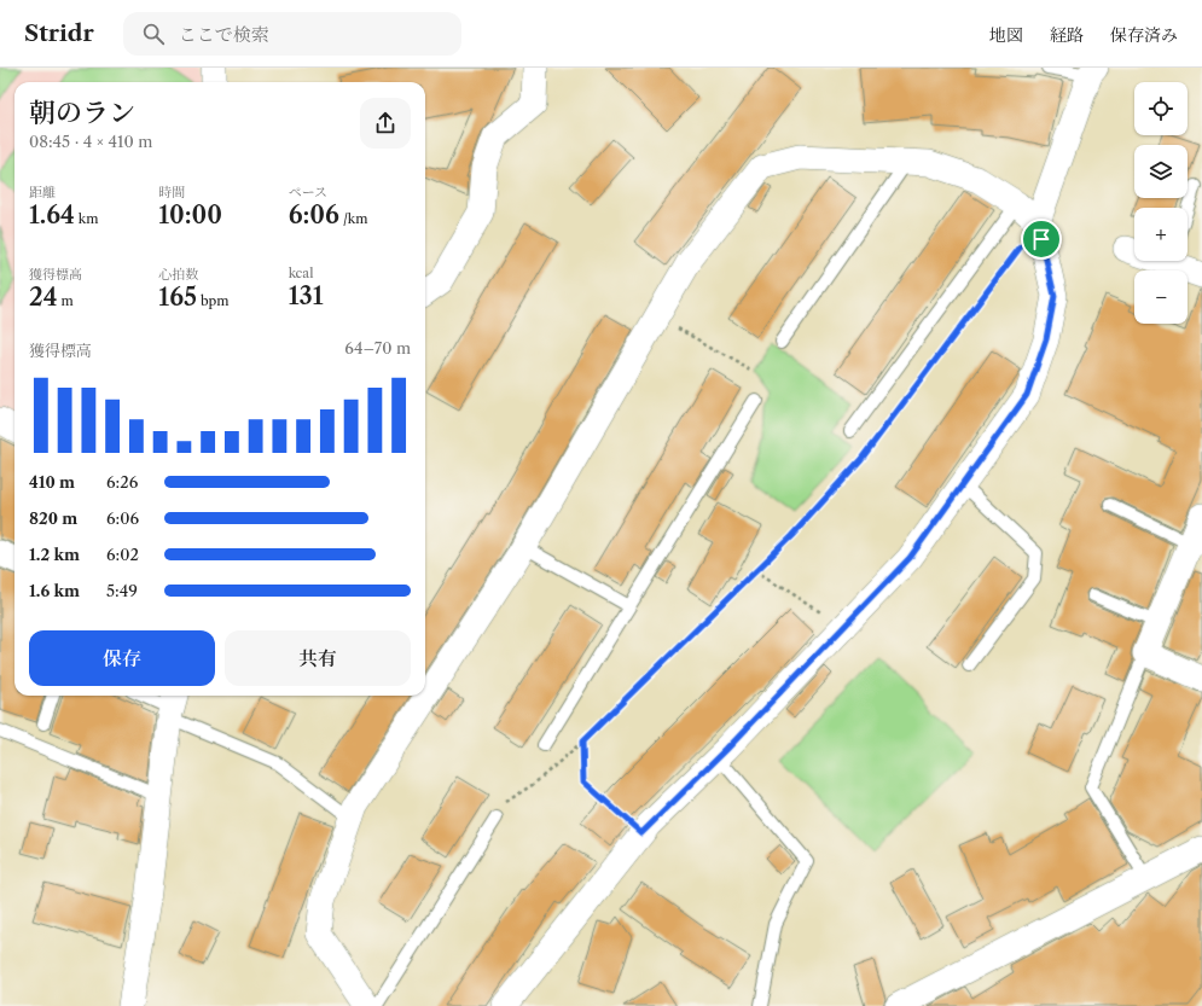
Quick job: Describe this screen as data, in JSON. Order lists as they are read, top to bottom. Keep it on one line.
{"page":{"header":"Stridr","search":"ここで検索","nav":["地図","経路","保存済み"],"map_buttons":["+","−"],"heading":["朝のラン","08:45 · 4 × 410 m"],"stats":[["距離","1.64 km"],["時間","10:00"],["ペース","6:06 /km"],["獲得標高","24 m"],["心拍数","165 bpm"],["kcal","131"]],"chart":["獲得標高","64–70 m"],"list":[{"name":"410 m","note":"6:26"},{"name":"820 m","note":"6:06"},{"name":"1.2 km","note":"6:02"},{"name":"1.6 km","note":"5:49"}],"buttons":["保存","共有"]}}
